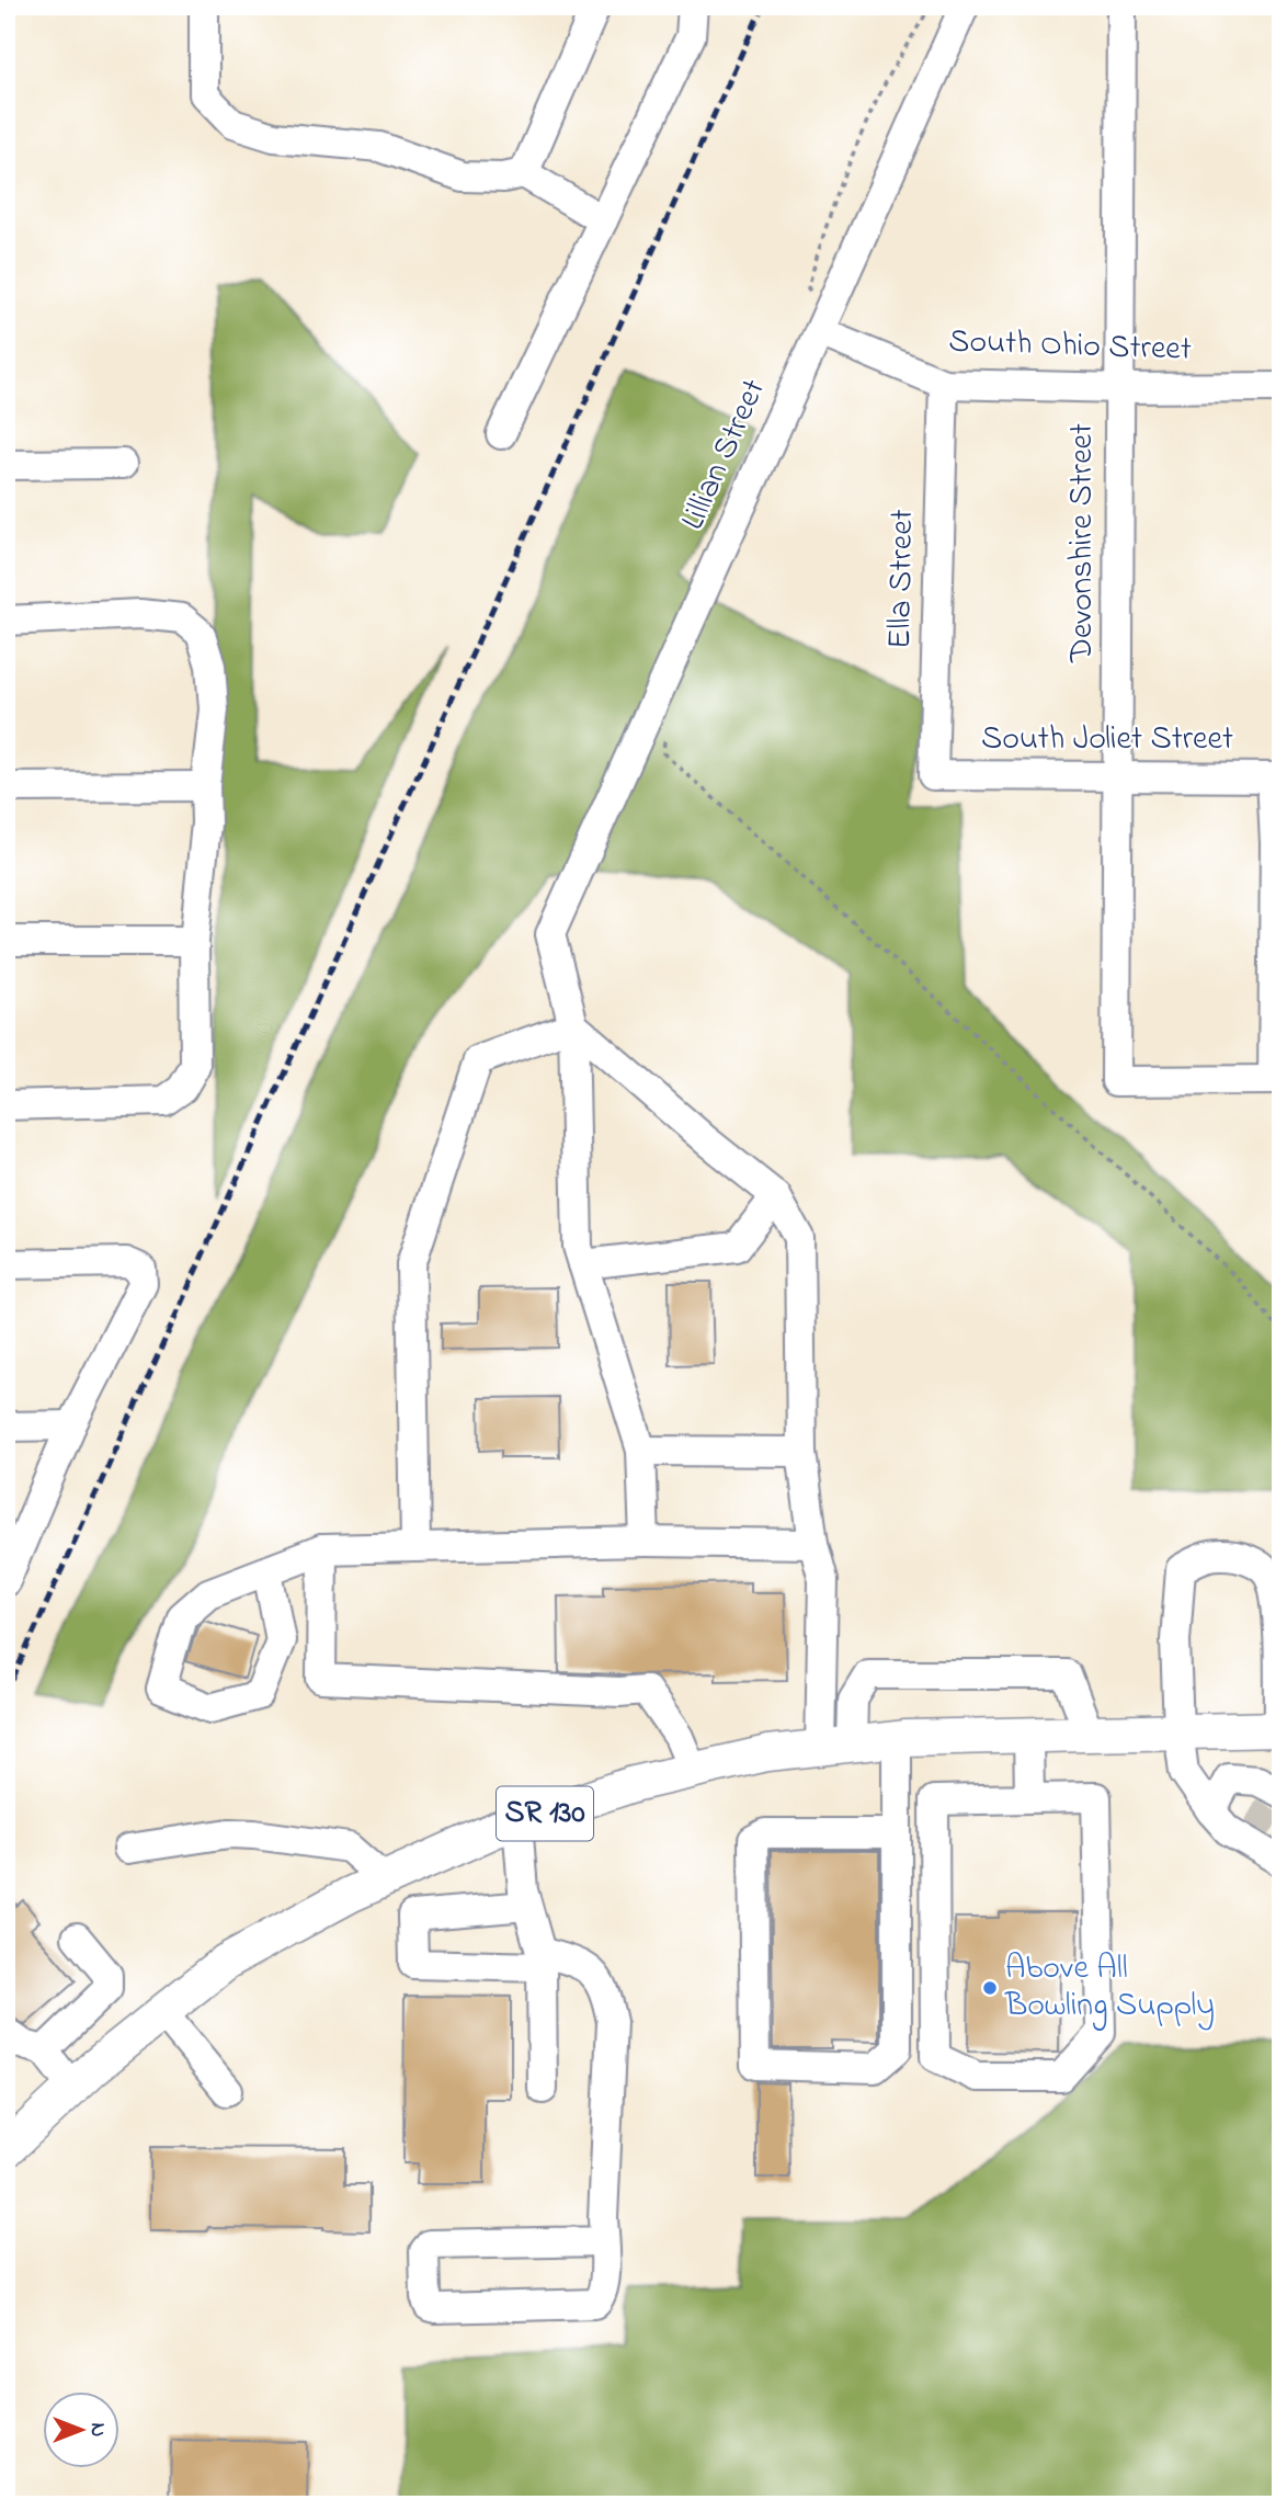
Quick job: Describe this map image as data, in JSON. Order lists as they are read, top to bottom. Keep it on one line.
{"streets":{"main road":["SR 130"],"street":["South Ohio Street","Lillian Street","Devonshire Street","Ella Street","South Joliet Street"]},"crossings":[["South Ohio Street","Lillian Street"],["South Ohio Street","Devonshire Street"],["South Ohio Street","Ella Street"],["Devonshire Street","South Joliet Street"],["Ella Street","South Joliet Street"]],"places":["Above All Bowling Supply"],"north":"right"}
